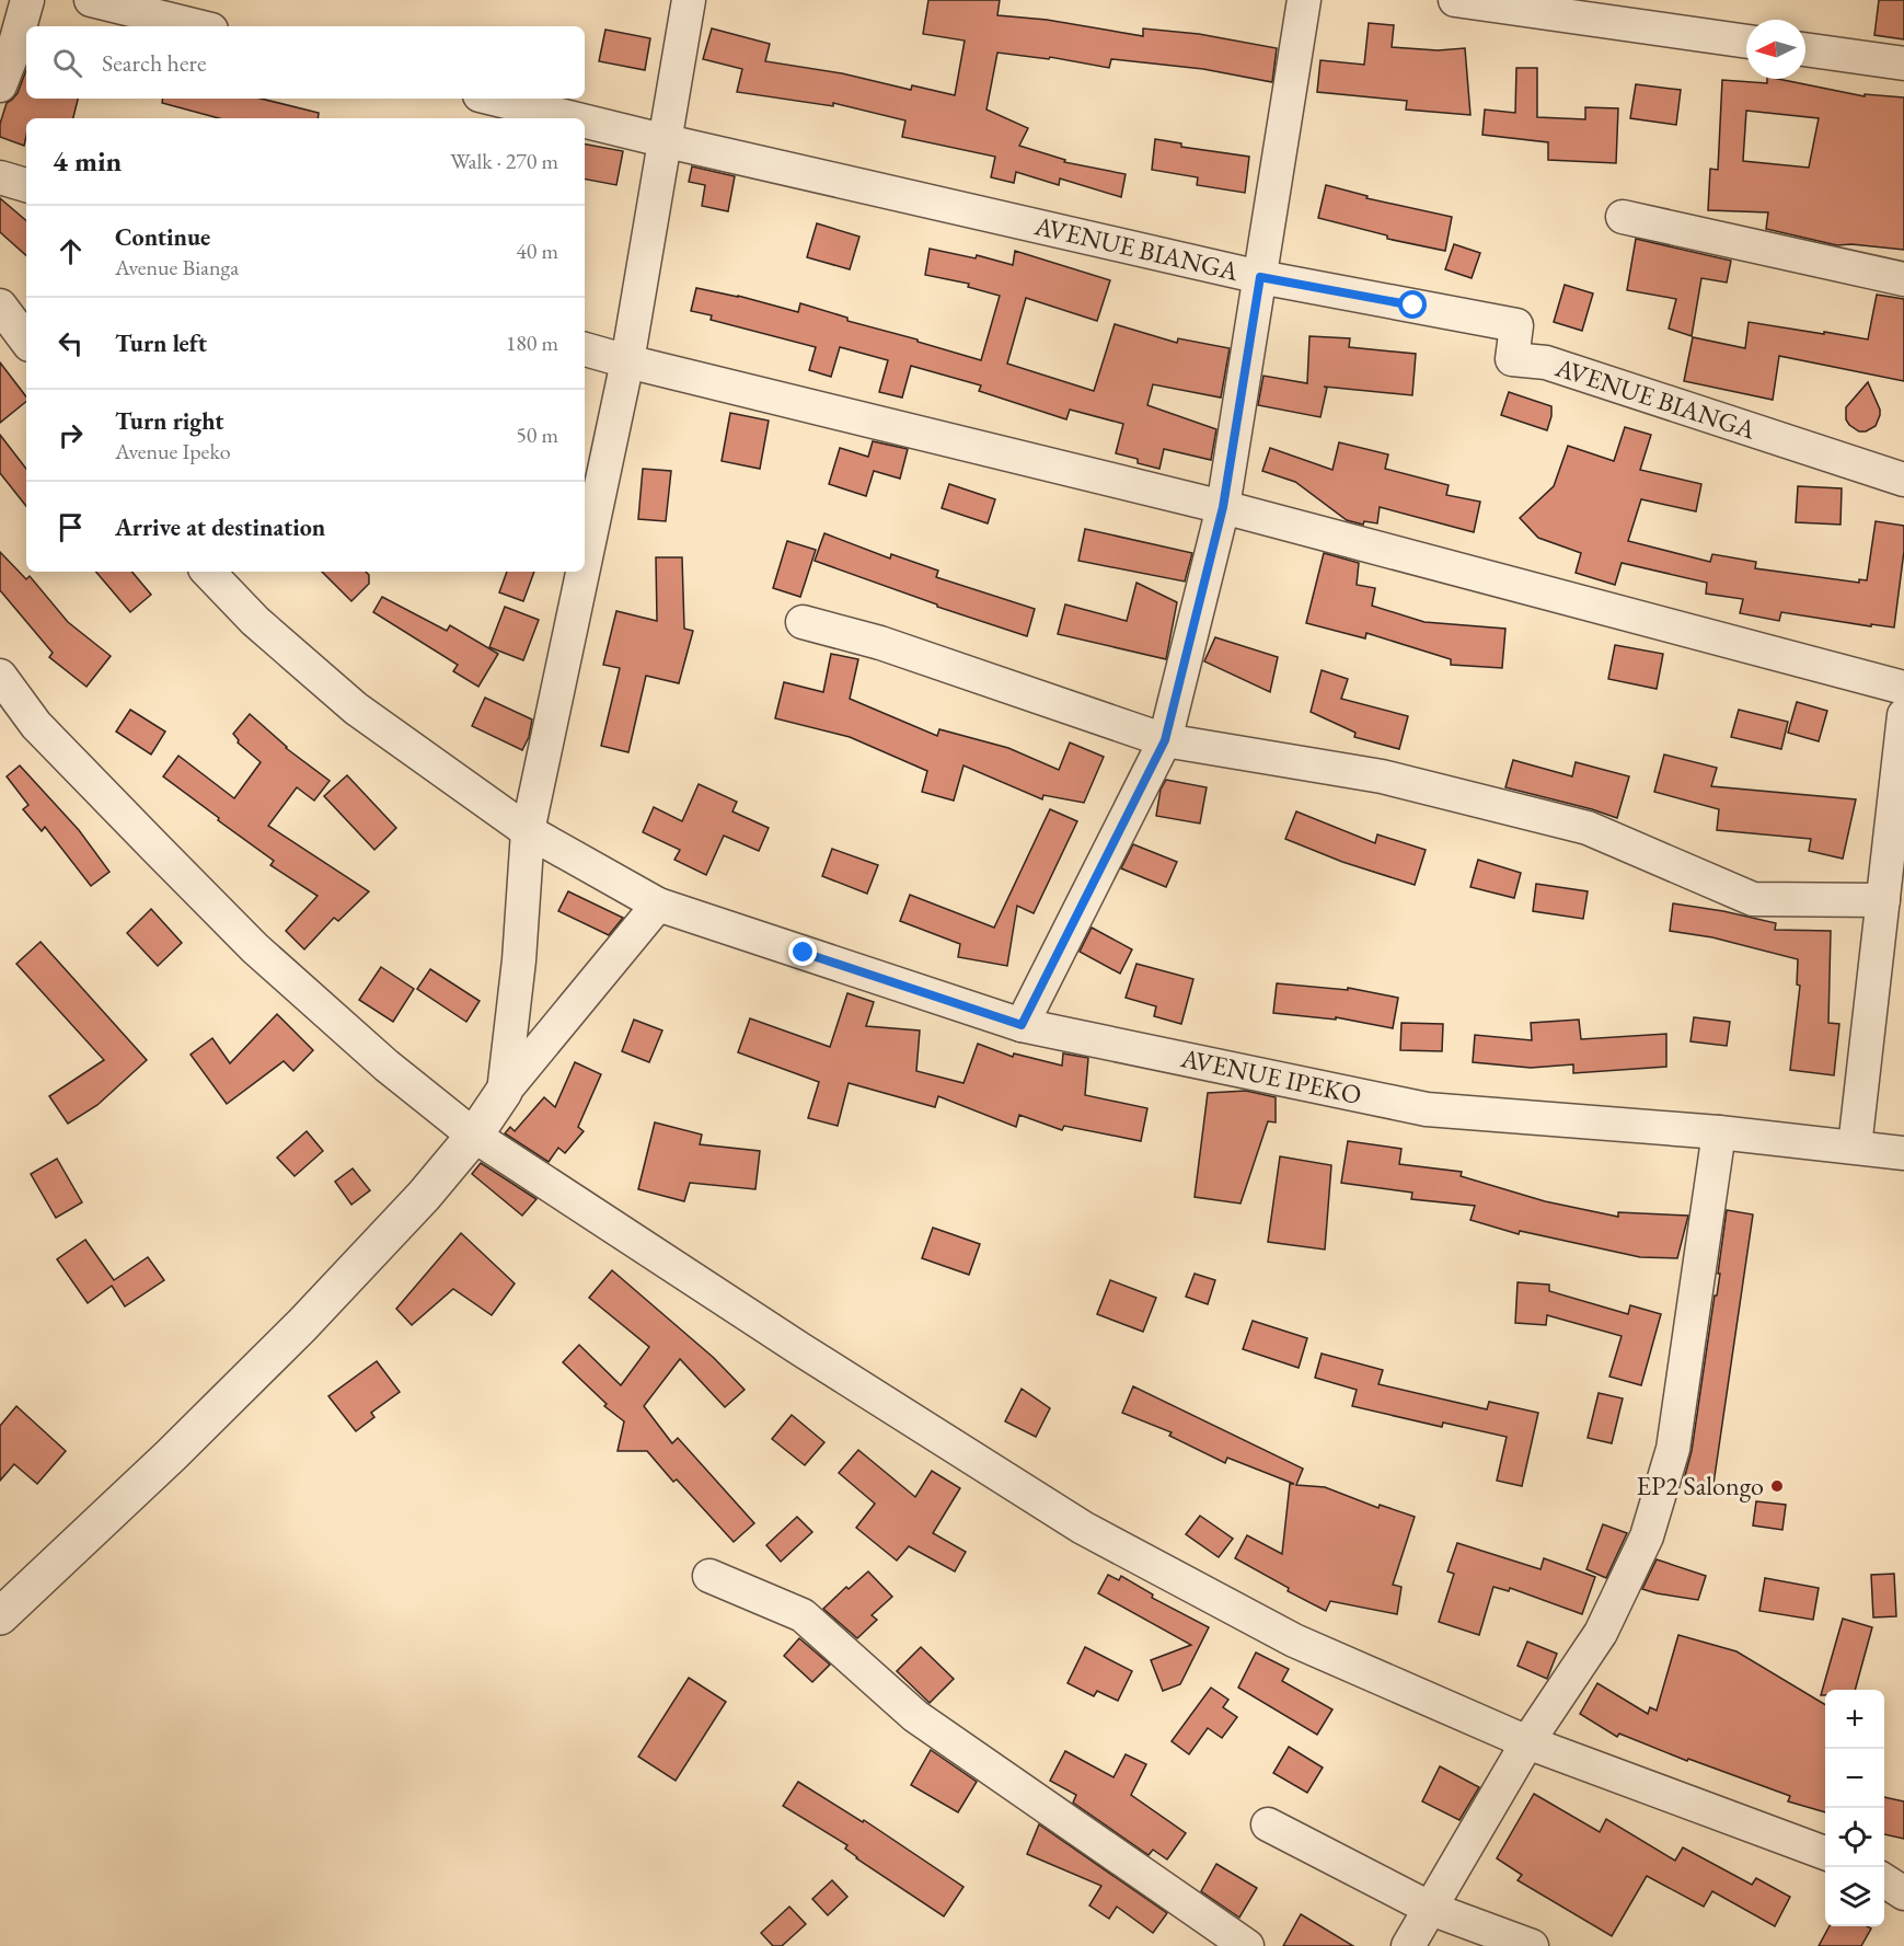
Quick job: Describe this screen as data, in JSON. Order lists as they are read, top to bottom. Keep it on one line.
{"streets":{"street":["AVENUE BIANGA","AVENUE IPEKO"]},"places":["EP2 Salongo"],"north":"left","page":{"search":"Search here","heading":["4 min","Walk · 270 m"],"list":[["Continue","Avenue Bianga","40 m"],["Turn left","180 m"],["Turn right","Avenue Ipeko","50 m"],"Arrive at destination"],"map_buttons":["+","−"]}}
